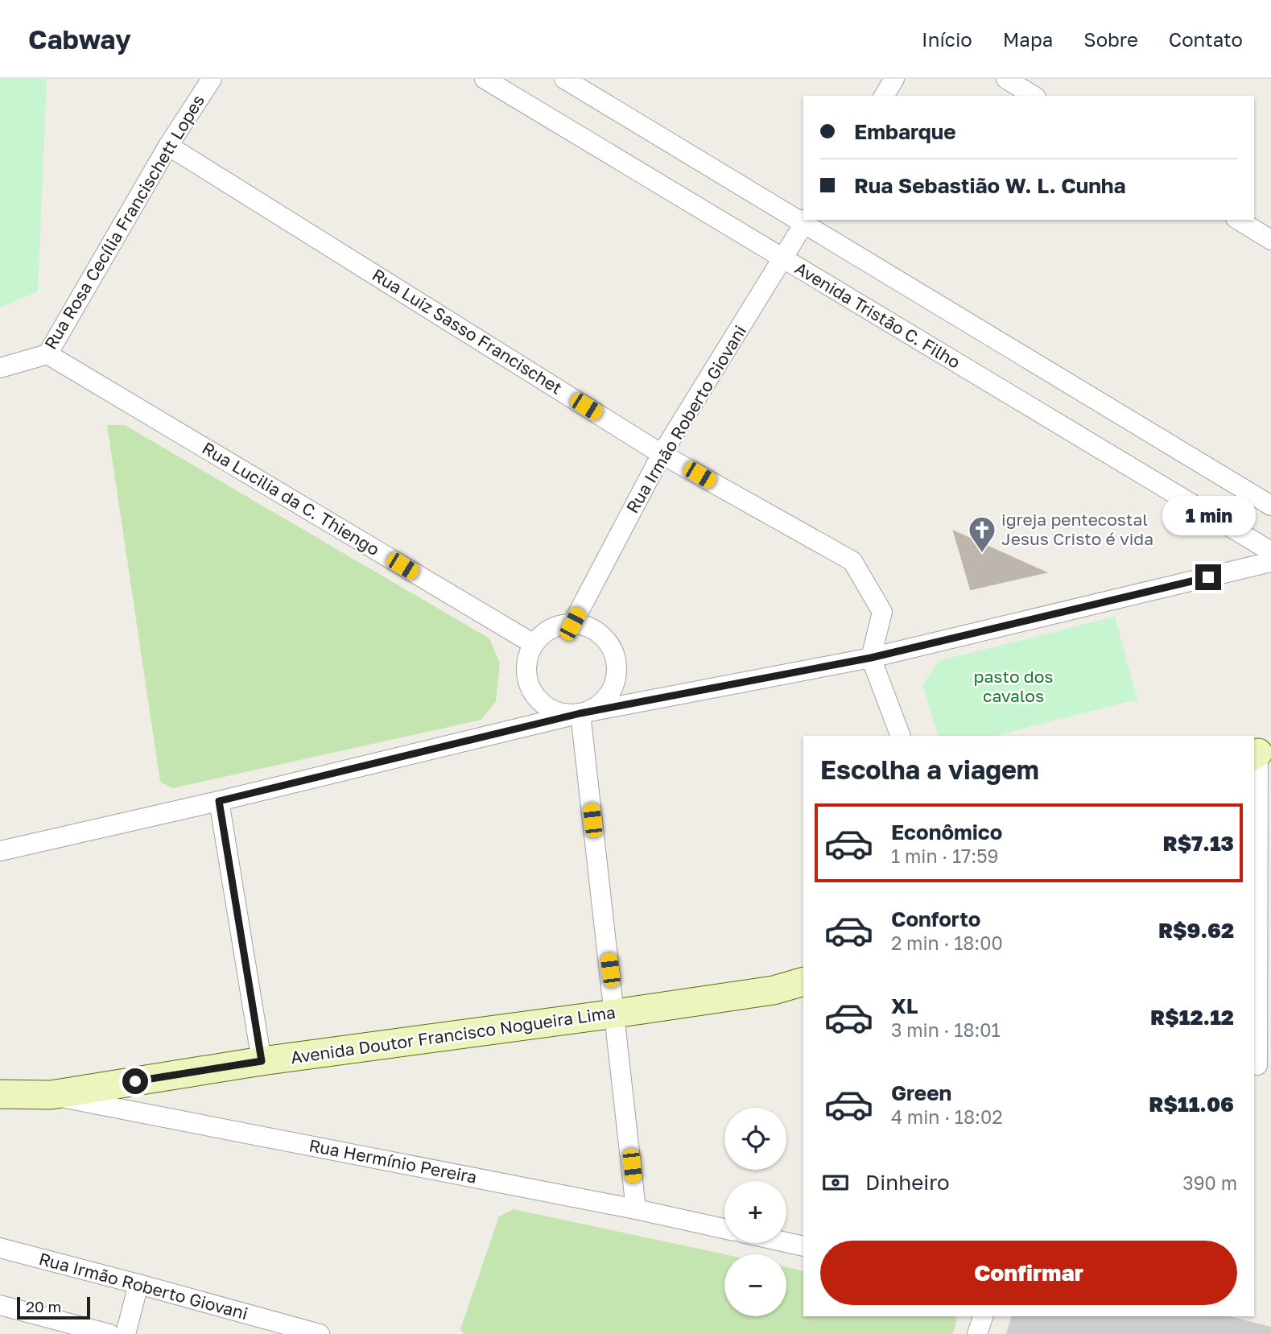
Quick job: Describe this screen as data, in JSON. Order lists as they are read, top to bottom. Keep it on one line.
{"streets":{"street":["Rua Rosa Cecília Francischett Lopes","Avenida Tristão C. Filho","Rua Luiz Sasso Francischet","Rua Irmão Roberto Giovani","Rua Lucilia da C. Thiengo","Avenida Doutor Francisco Nogueira Lima","Rua Hermínio Pereira"]},"crossings":[["Rua Rosa Cecília Francischett Lopes","Rua Luiz Sasso Francischet"],["Rua Rosa Cecília Francischett Lopes","Rua Lucilia da C. Thiengo"],["Avenida Tristão C. Filho","Rua Irmão Roberto Giovani"],["Rua Luiz Sasso Francischet","Rua Irmão Roberto Giovani"],["Rua Irmão Roberto Giovani","Rua Lucilia da C. Thiengo"],["Avenida Doutor Francisco Nogueira Lima","Rua Hermínio Pereira"]],"parks":["pasto dos cavalos"],"places":{"church":["igreja pentecostal Jesus Cristo é vida"]},"scale_bar":"20 m","page":{"header":"Cabway","nav":["Início","Mapa","Sobre","Contato"],"banner":["Embarque","Rua Sebastião W. L. Cunha"],"bubble":"1 min","heading":"Escolha a viagem","list":[{"name":"Econômico","note":"1 min · 17:59","value":"R$7.13"},{"name":"Conforto","note":"2 min · 18:00","value":"R$9.62"},{"name":"XL","note":"3 min · 18:01","value":"R$12.12"},{"name":"Green","note":"4 min · 18:02","value":"R$11.06"}],"map_buttons":["+","−"],"pay":["Dinheiro","390 m"],"buttons":"Confirmar","scale":"20 m"}}
